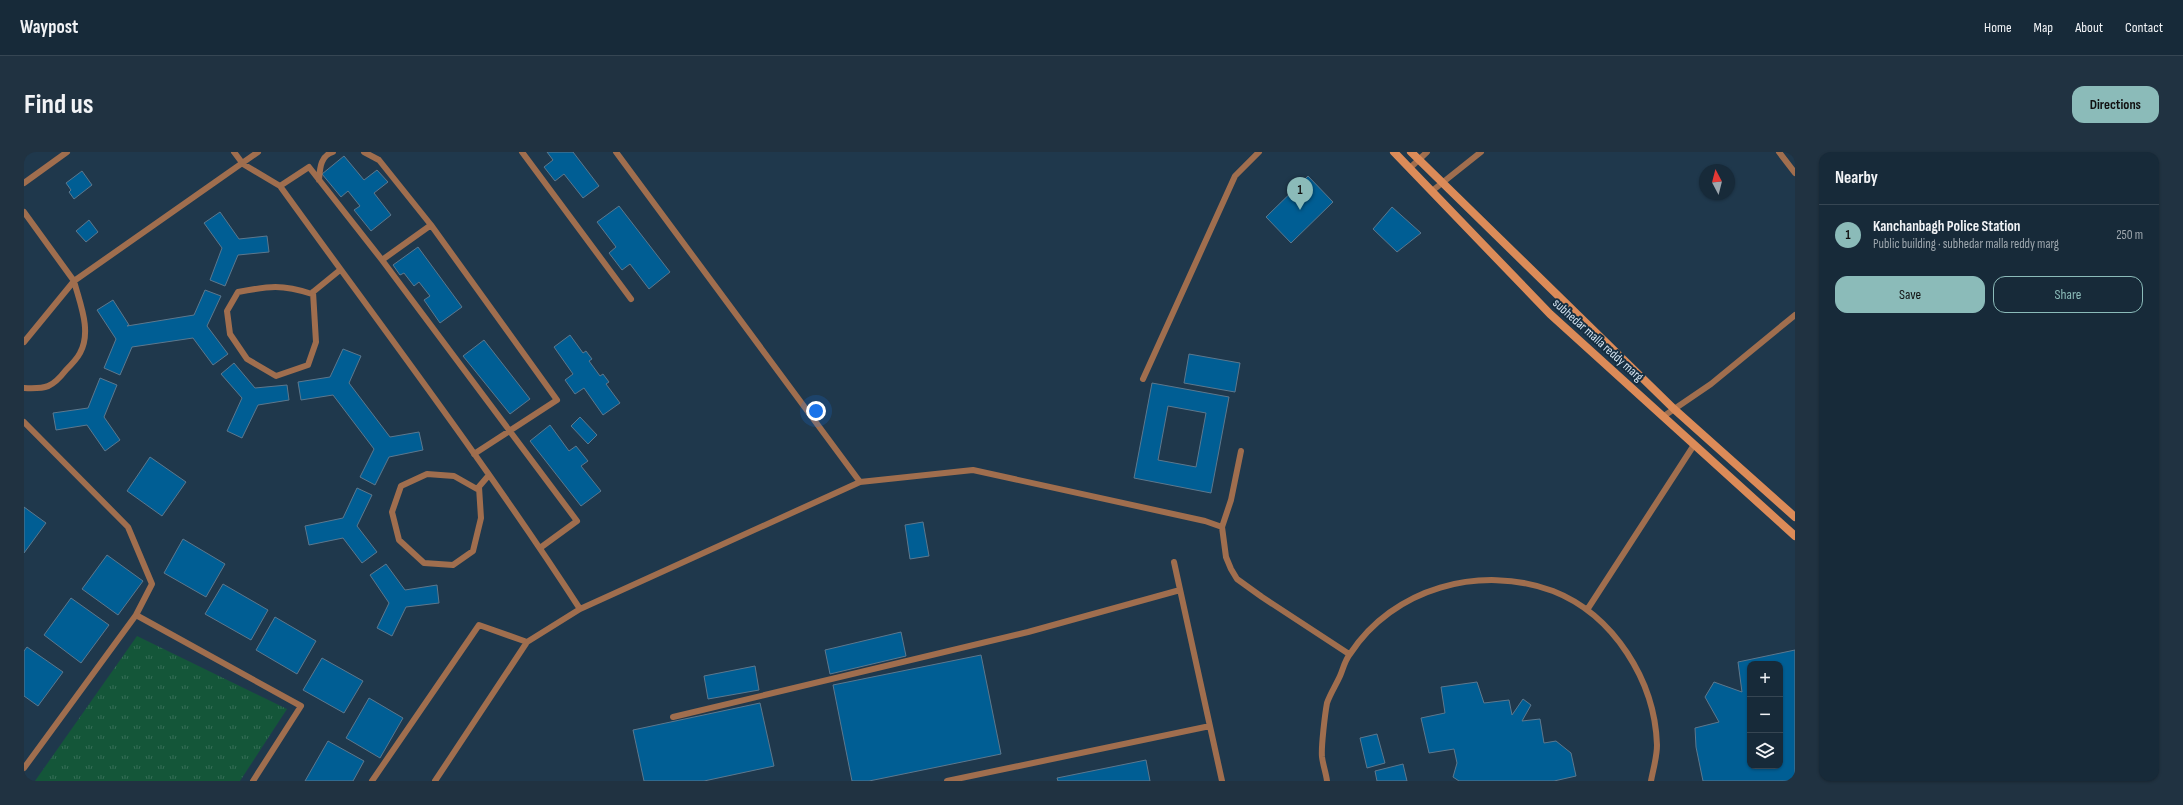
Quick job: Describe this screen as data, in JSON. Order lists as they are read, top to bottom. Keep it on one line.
{"streets":{"main road":["subhedar malla reddy marg"]},"north":"top","page":{"header":"Waypost","nav":["Home","Map","About","Contact"],"buttons":["Directions",["Save","Share"]],"title":"Find us","heading":"Nearby","pins":"1","list":[{"mark":"1","name":"Kanchanbagh Police Station","note":"Public building · subhedar malla reddy marg","value":"250 m"}],"map_buttons":["+","−"]}}
